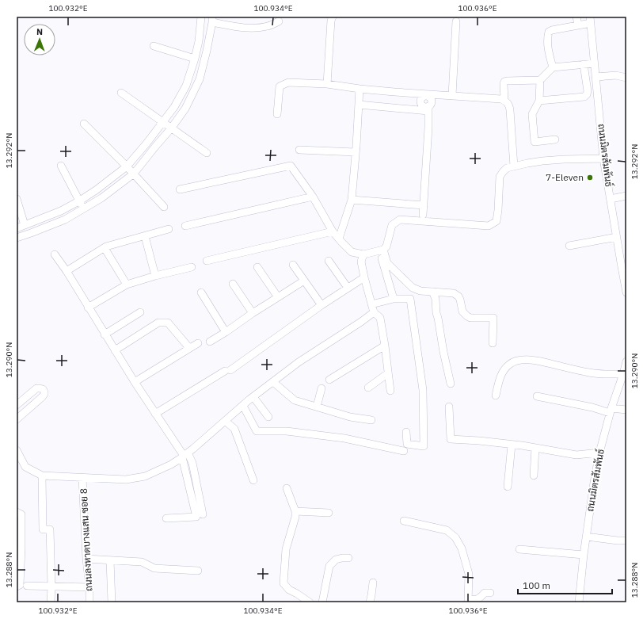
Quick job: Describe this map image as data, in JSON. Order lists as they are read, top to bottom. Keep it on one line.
{"streets":{"street":["ถนนมิตรสัมพันธ์","ถนนลงหาดบางแสน ซอย 8"]},"places":["7-Eleven"],"scale_bar":"100 m","north":"top","coordinates":["100.932°E","100.934°E","100.936°E","13.292°N","13.290°N","13.288°N"]}
